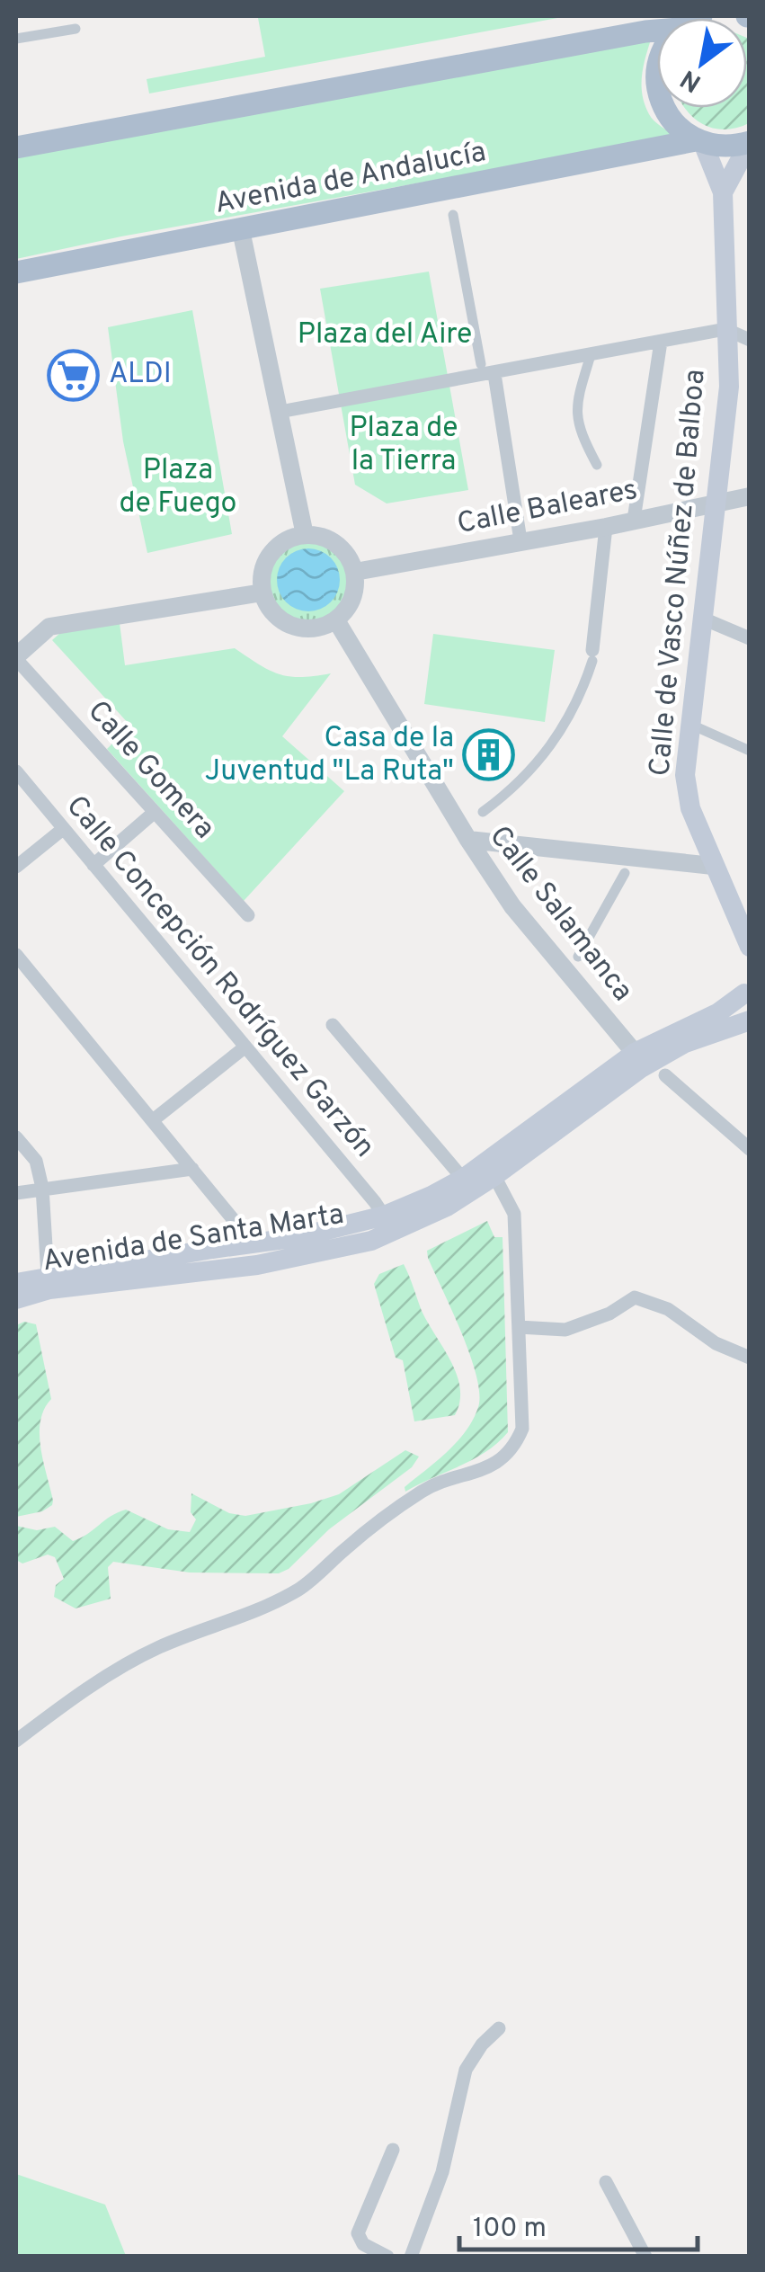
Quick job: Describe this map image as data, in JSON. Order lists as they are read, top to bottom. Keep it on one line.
{"streets":{"main road":["Avenida de Andalucía","Calle de Vasco Núñez de Balboa","Avenida de Santa Marta"],"street":["Calle Baleares","Calle Gomera","Calle Salamanca","Calle Concepción Rodríguez Garzón"]},"crossings":[["Avenida de Andalucía","Calle de Vasco Núñez de Balboa"],["Calle Baleares","Calle de Vasco Núñez de Balboa"],["Calle Baleares","Calle Salamanca"],["Calle Salamanca","Avenida de Santa Marta"],["Calle Concepción Rodríguez Garzón","Avenida de Santa Marta"]],"parks":["Plaza del Aire","Plaza de la Tierra","Plaza de Fuego"],"places":{"supermarket":["ALDI"],"building":["Casa de la Juventud \"La Ruta\""]},"scale_bar":"100 m","north":"bottom left"}
